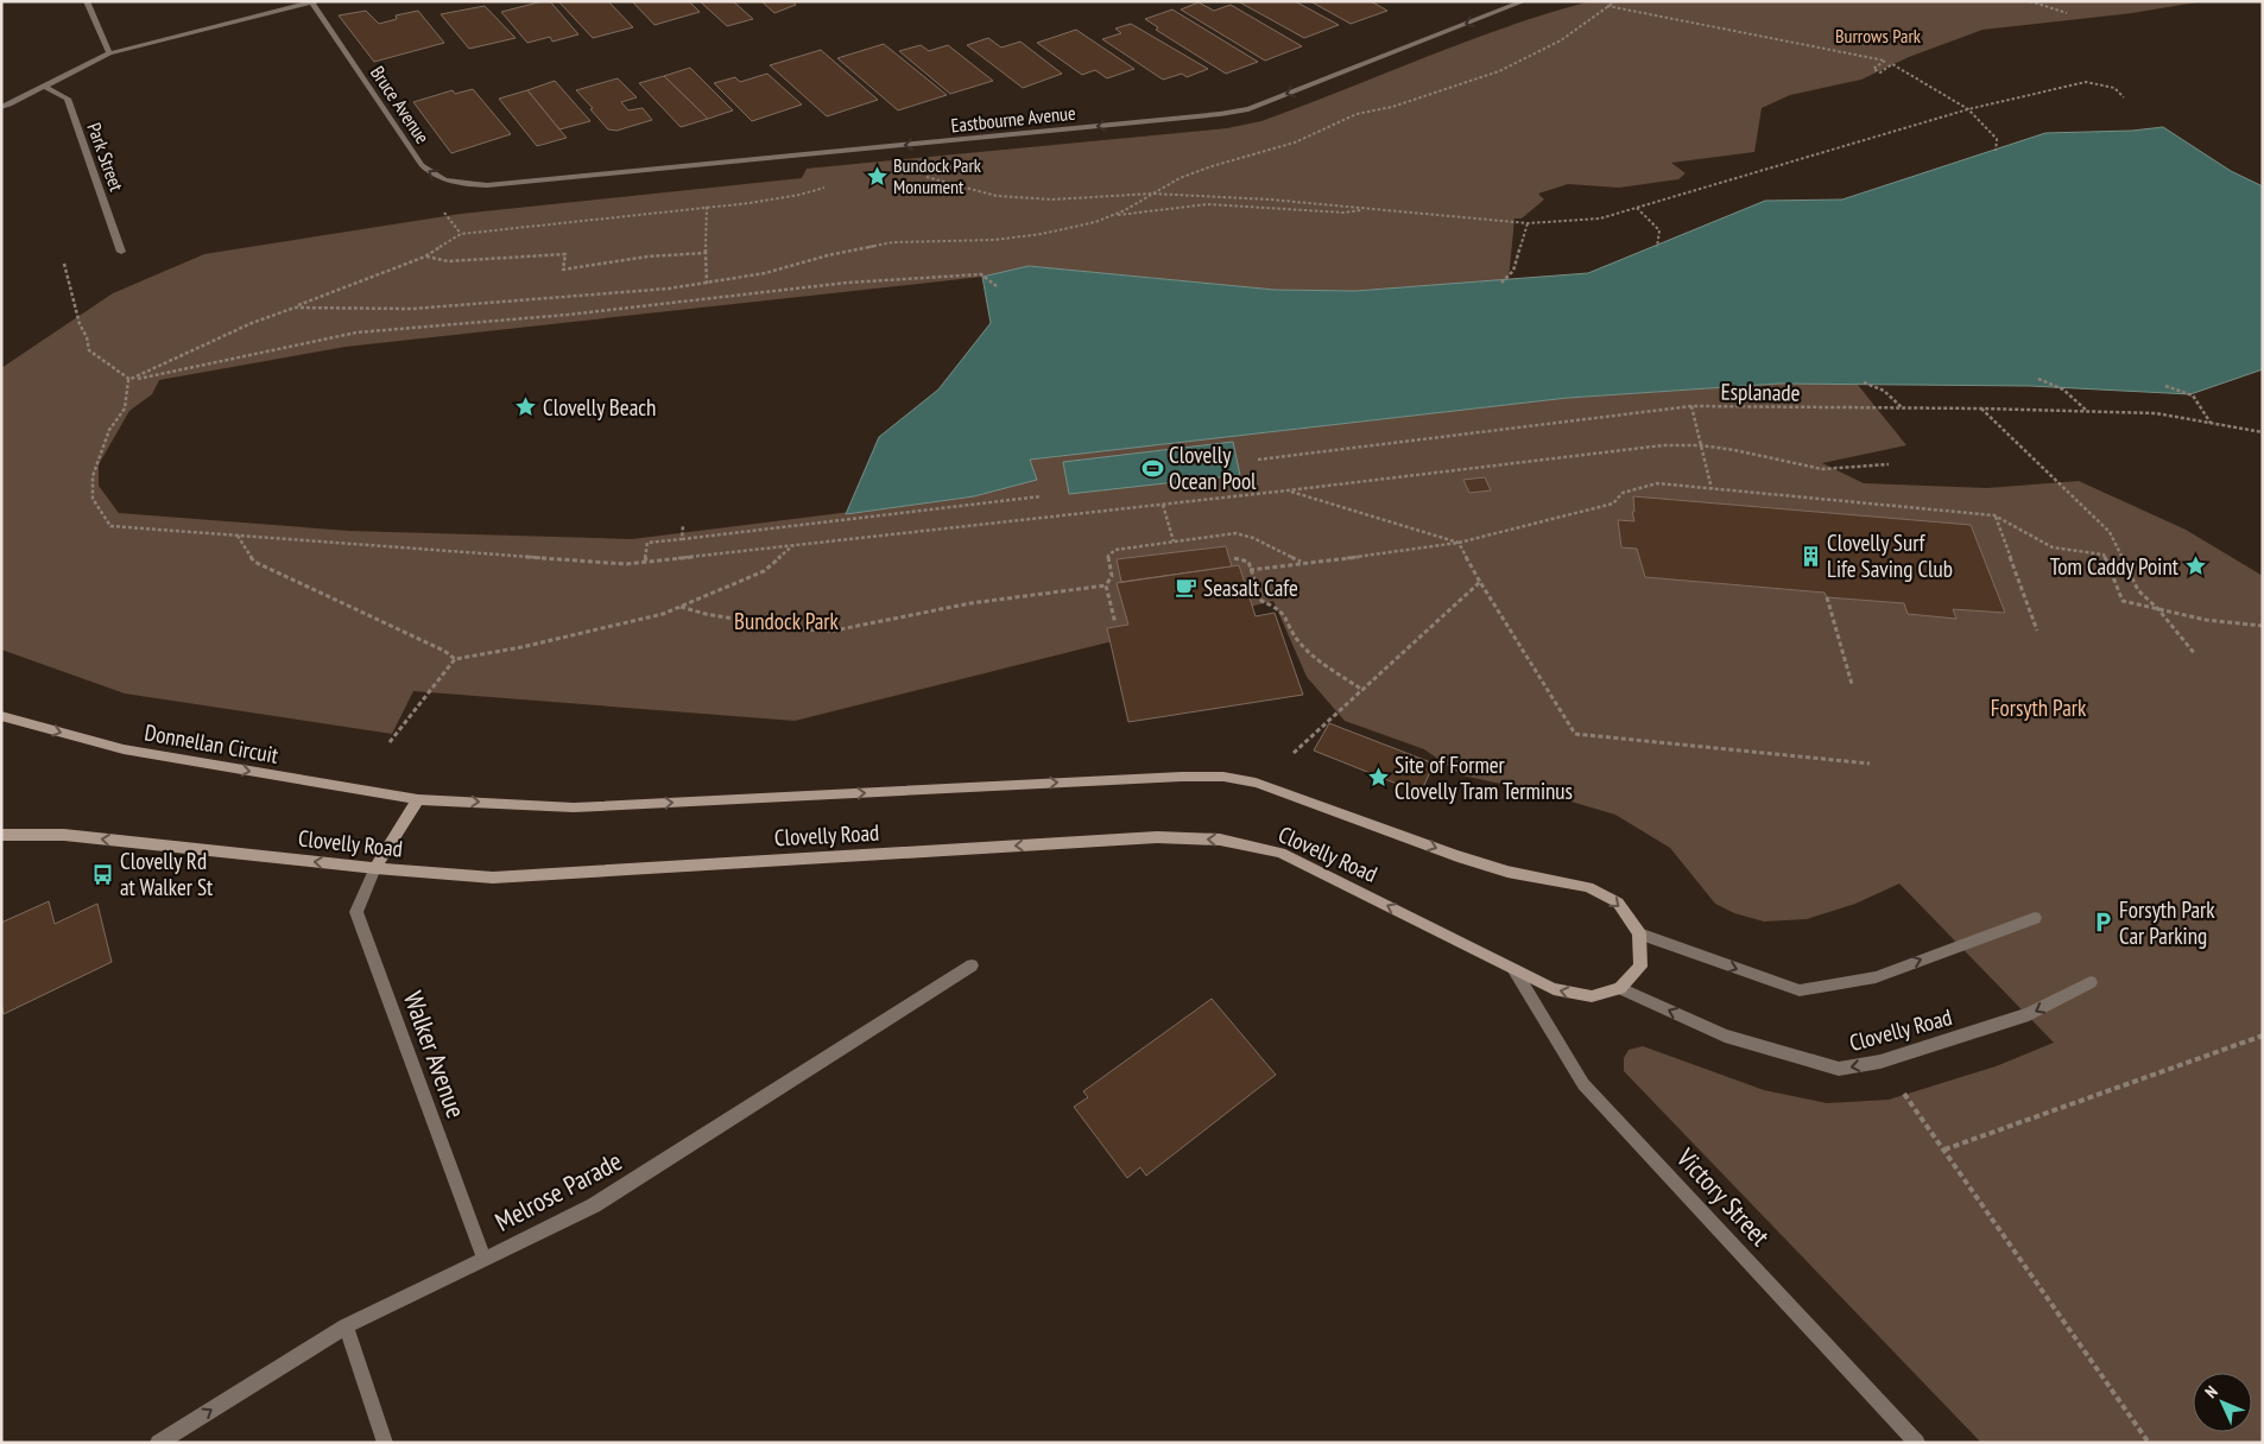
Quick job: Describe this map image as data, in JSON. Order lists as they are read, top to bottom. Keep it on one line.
{"streets":{"street":["Bruce Avenue","Eastbourne Avenue","Park Street","Donnellan Circuit","Clovelly Road","Walker Avenue","Melrose Parade","Victory Street"],"path":["Esplanade"]},"crossings":[["Bruce Avenue","Eastbourne Avenue"],["Donnellan Circuit","Clovelly Road"],["Clovelly Road","Walker Avenue"],["Clovelly Road","Victory Street"],["Walker Avenue","Melrose Parade"]],"one_way":["Bruce Avenue","Eastbourne Avenue","Donnellan Circuit"],"parks":["Burrows Park","Bundock Park","Forsyth Park"],"places":{"place":["Bundock Park Monument","Clovelly Beach","Tom Caddy Point","Site of Former Clovelly Tram Terminus"],"sports":["Clovelly Ocean Pool"],"building":["Clovelly Surf Life Saving Club"],"cafe":["Seasalt Cafe"],"bus stop":["Clovelly Rd at Walker St"],"parking":["Forsyth Park Car Parking"]},"north":"top left"}
